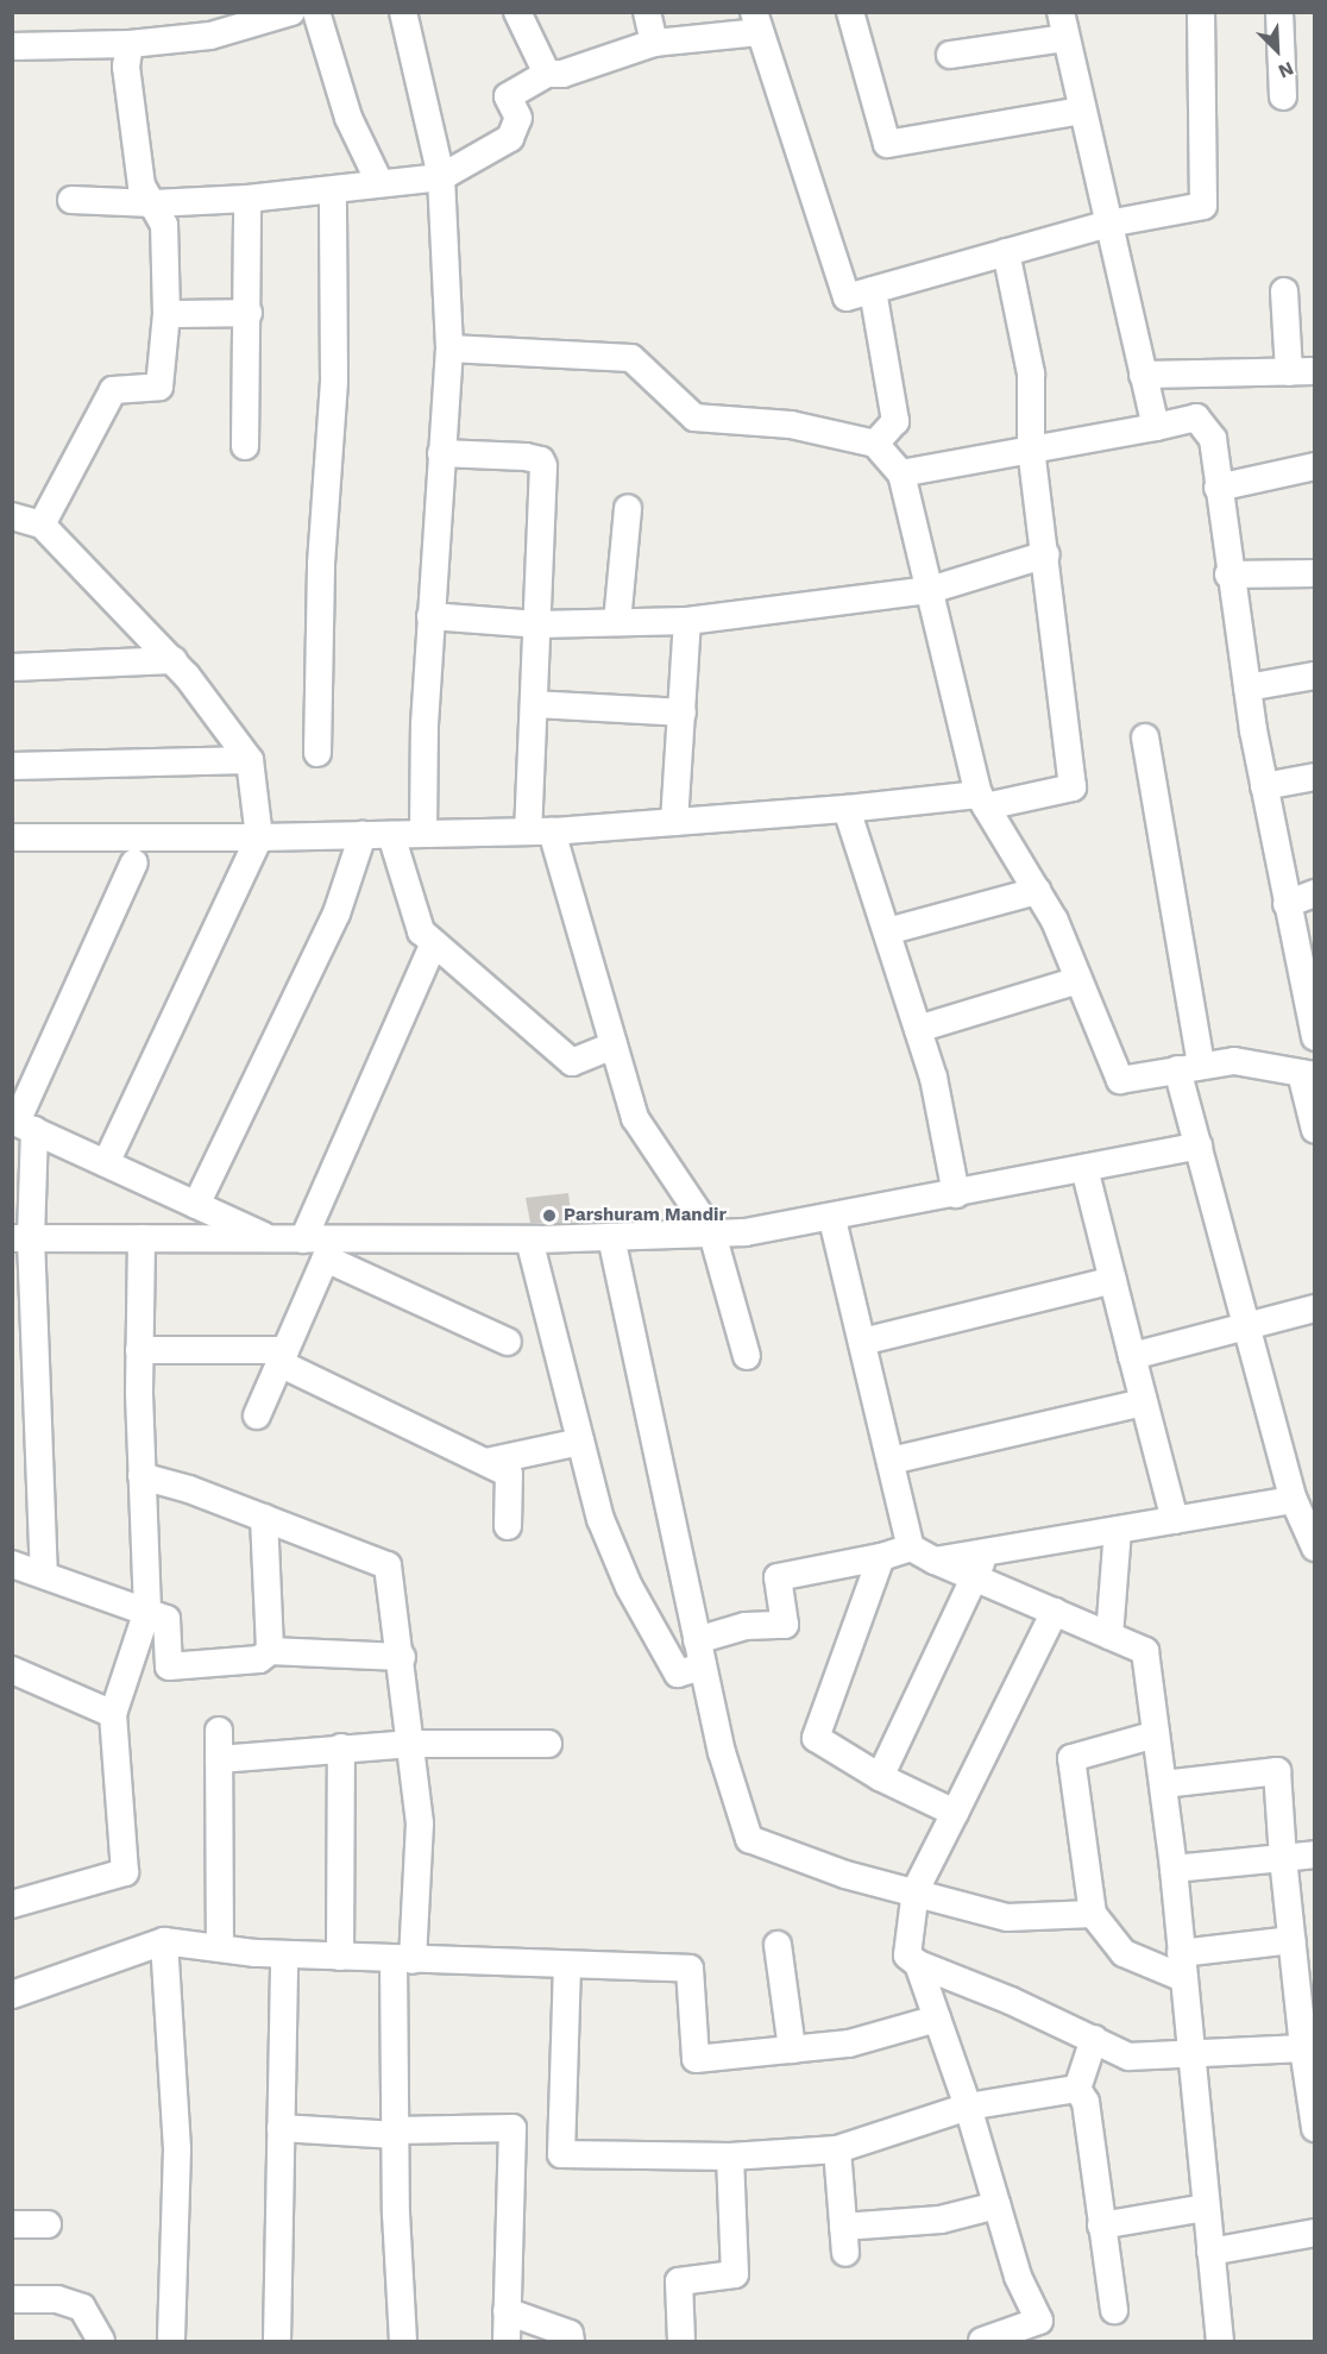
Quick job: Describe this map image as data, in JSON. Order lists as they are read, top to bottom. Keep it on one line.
{"places":["Parshuram Mandir"],"north":"bottom right"}
